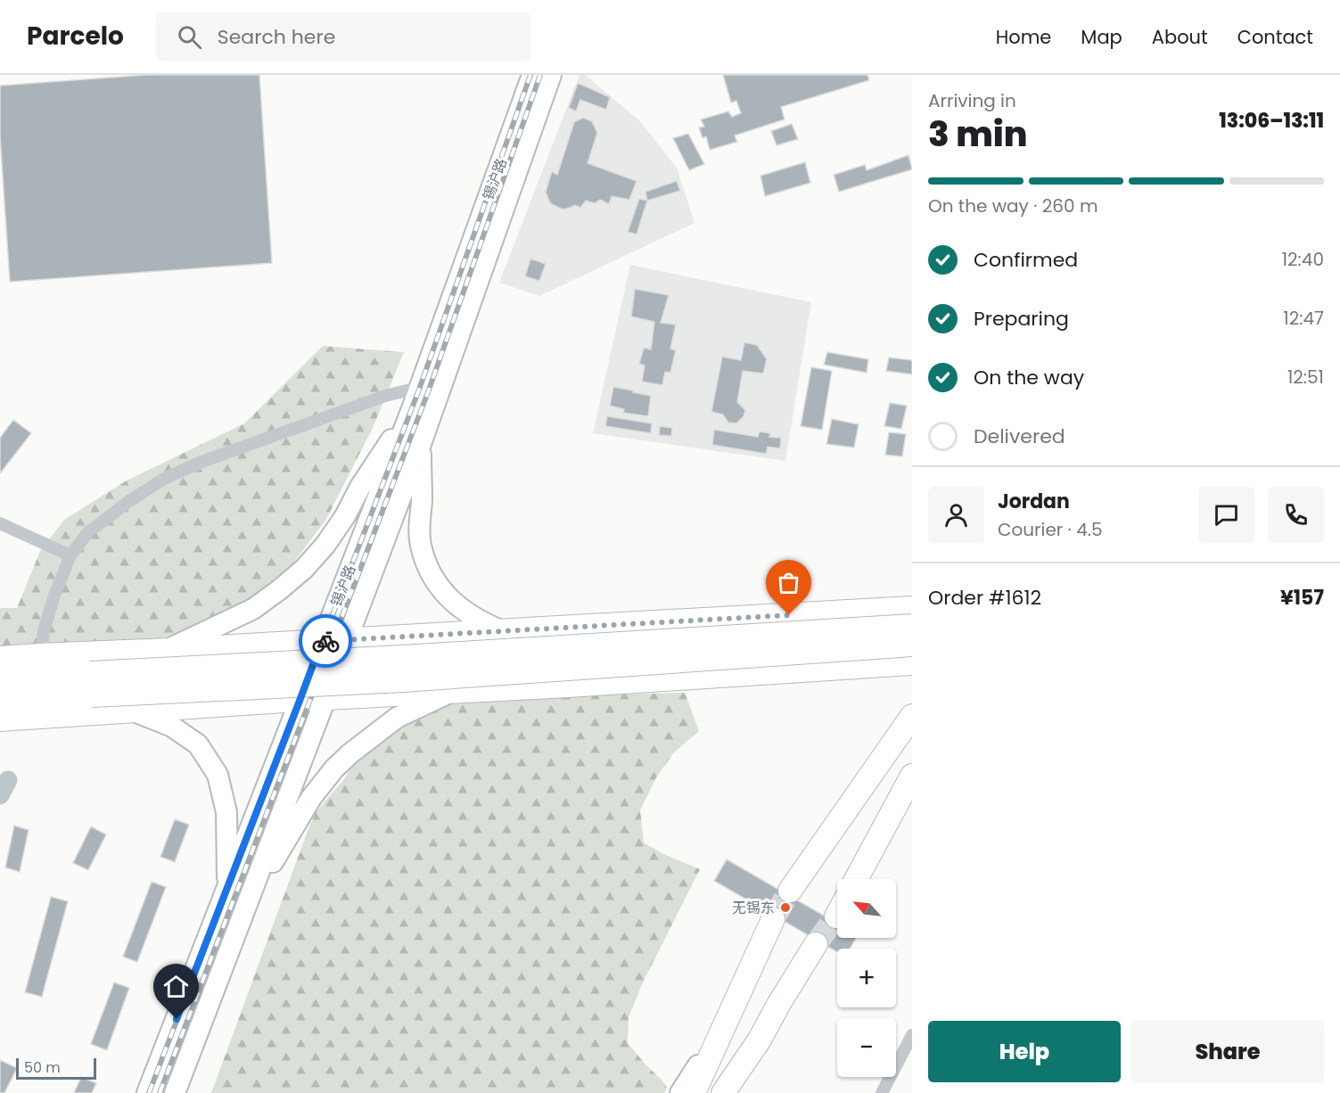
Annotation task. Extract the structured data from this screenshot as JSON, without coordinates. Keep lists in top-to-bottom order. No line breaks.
{"streets":{"main road":["锡沪路"]},"places":["无锡东"],"scale_bar":"50 m","north":"top left","page":{"header":"Parcelo","search":"Search here","nav":["Home","Map","About","Contact"],"heading":["3 min","Arriving in","13:06–13:11"],"panel":["Jordan","Courier · 4.5","Order #1612","¥157"],"bar":"On the way · 260 m","list":[["Confirmed","12:40"],["Preparing","12:47"],["On the way","12:51"],"Delivered"],"map_buttons":["+","−"],"buttons":["Help","Share"],"scale":"50 m"}}
